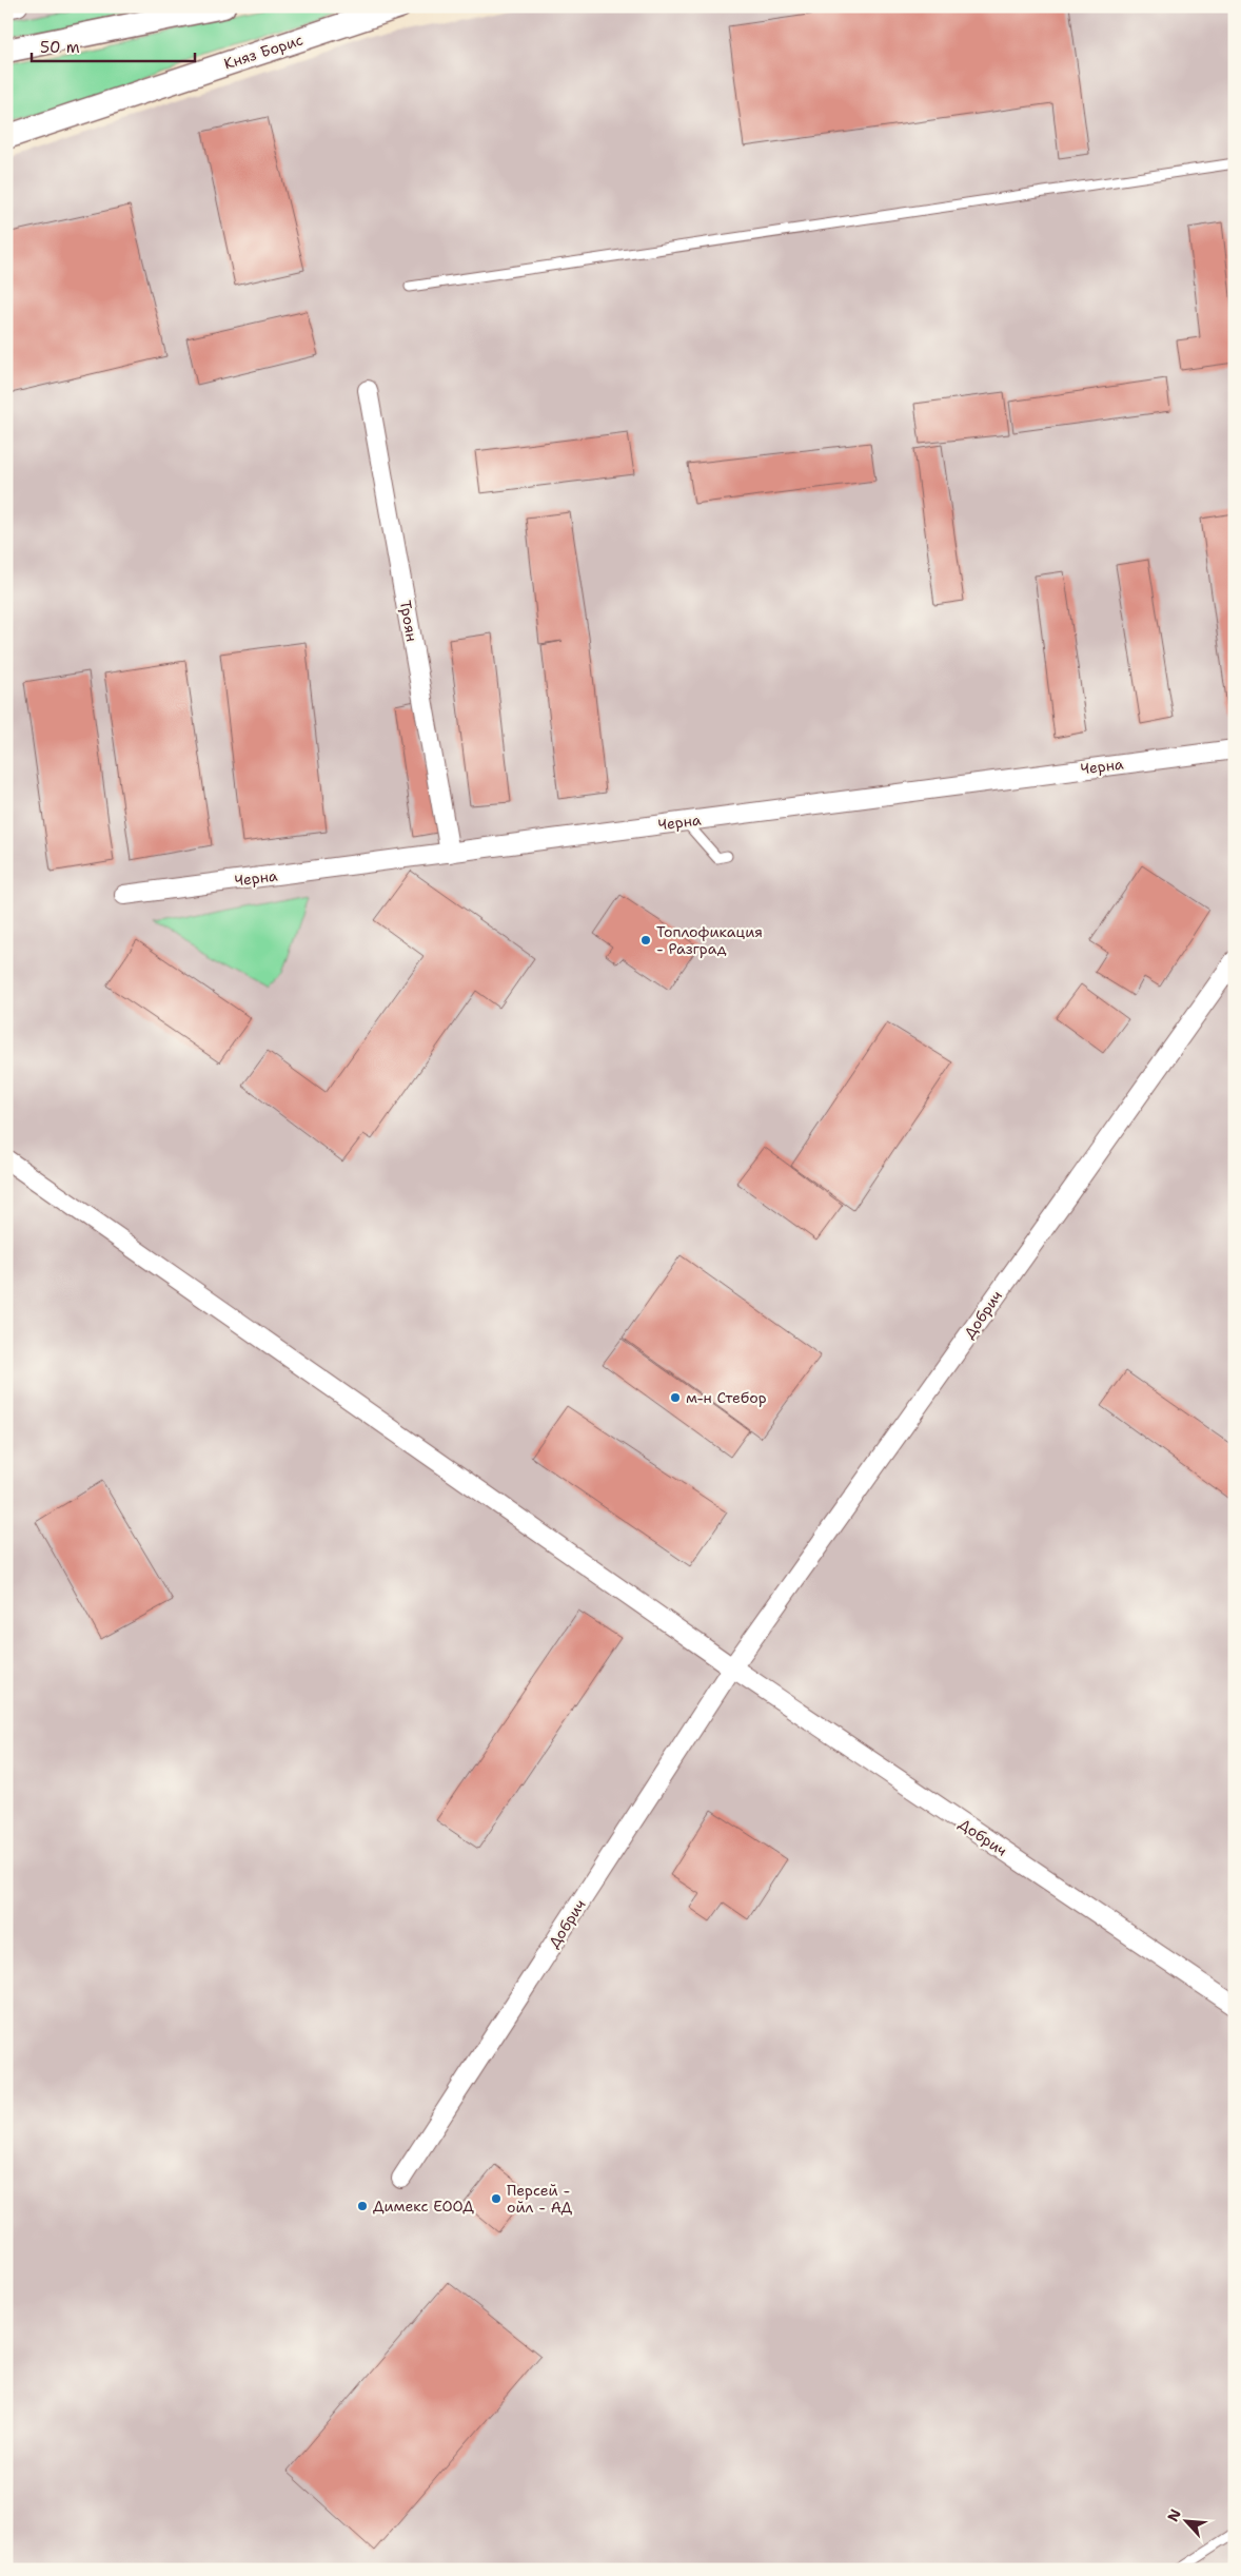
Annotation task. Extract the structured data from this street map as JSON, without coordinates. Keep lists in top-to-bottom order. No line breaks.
{"streets":{"street":["Княз Борис","Троян","Черна","Добрич"]},"crossings":[["Троян","Черна"]],"places":["Топлофикация - Разград","м-н Стебор","Персей - ойл - АД","Димекс ЕООД"],"scale_bar":"50 m","north":"top left"}
